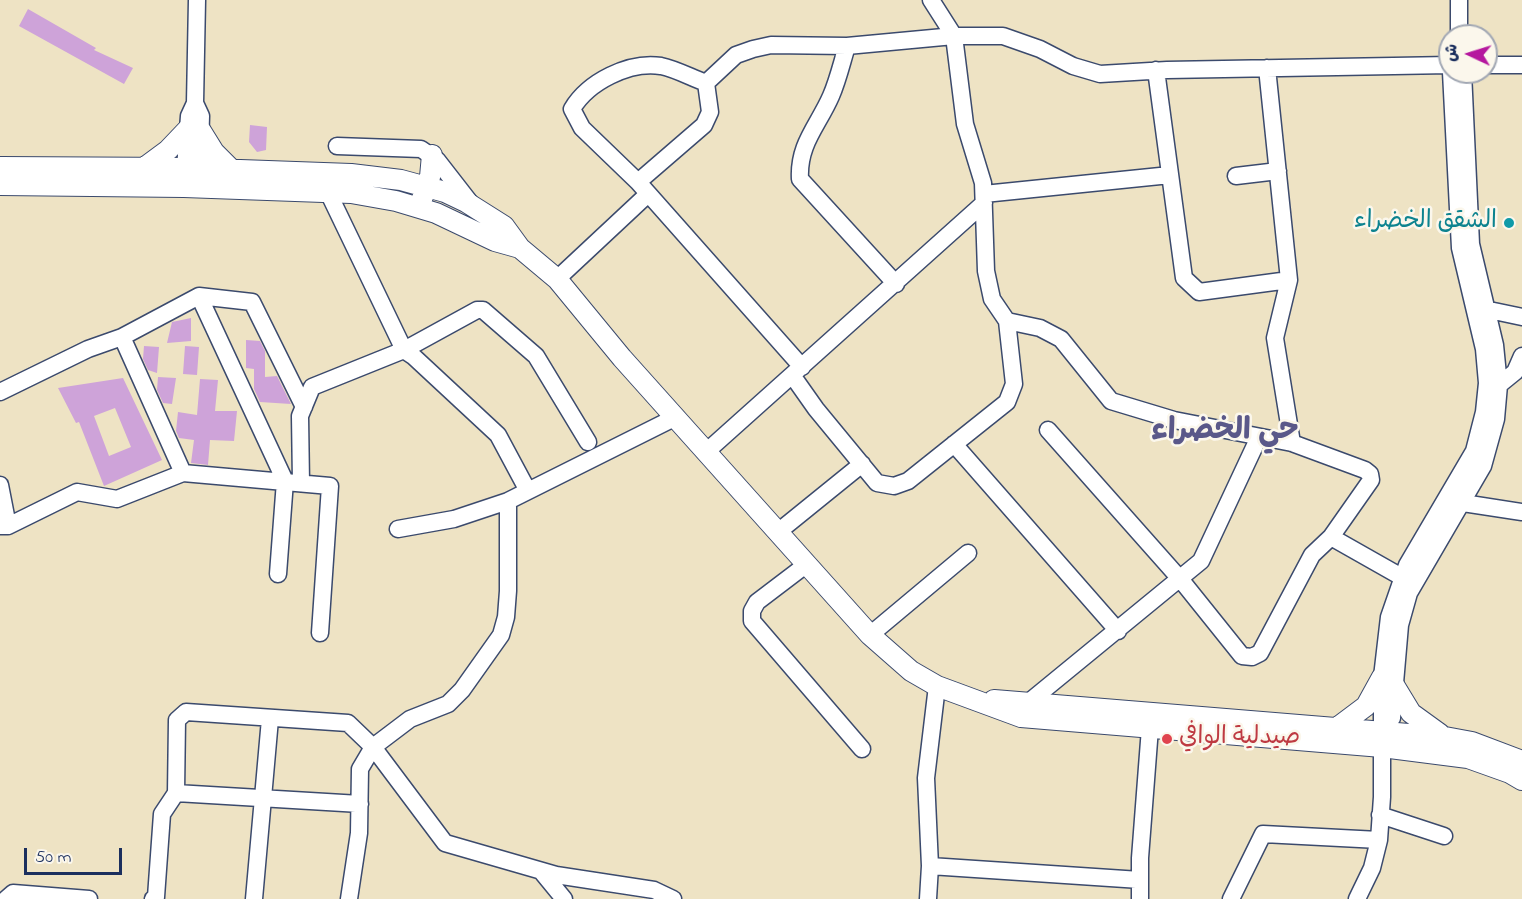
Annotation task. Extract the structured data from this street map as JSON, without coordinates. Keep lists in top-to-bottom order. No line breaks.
{"districts":["حي الخضراء"],"places":["الشقق الخضراء","صيدلية الوافي"],"scale_bar":"50 m","north":"left"}
